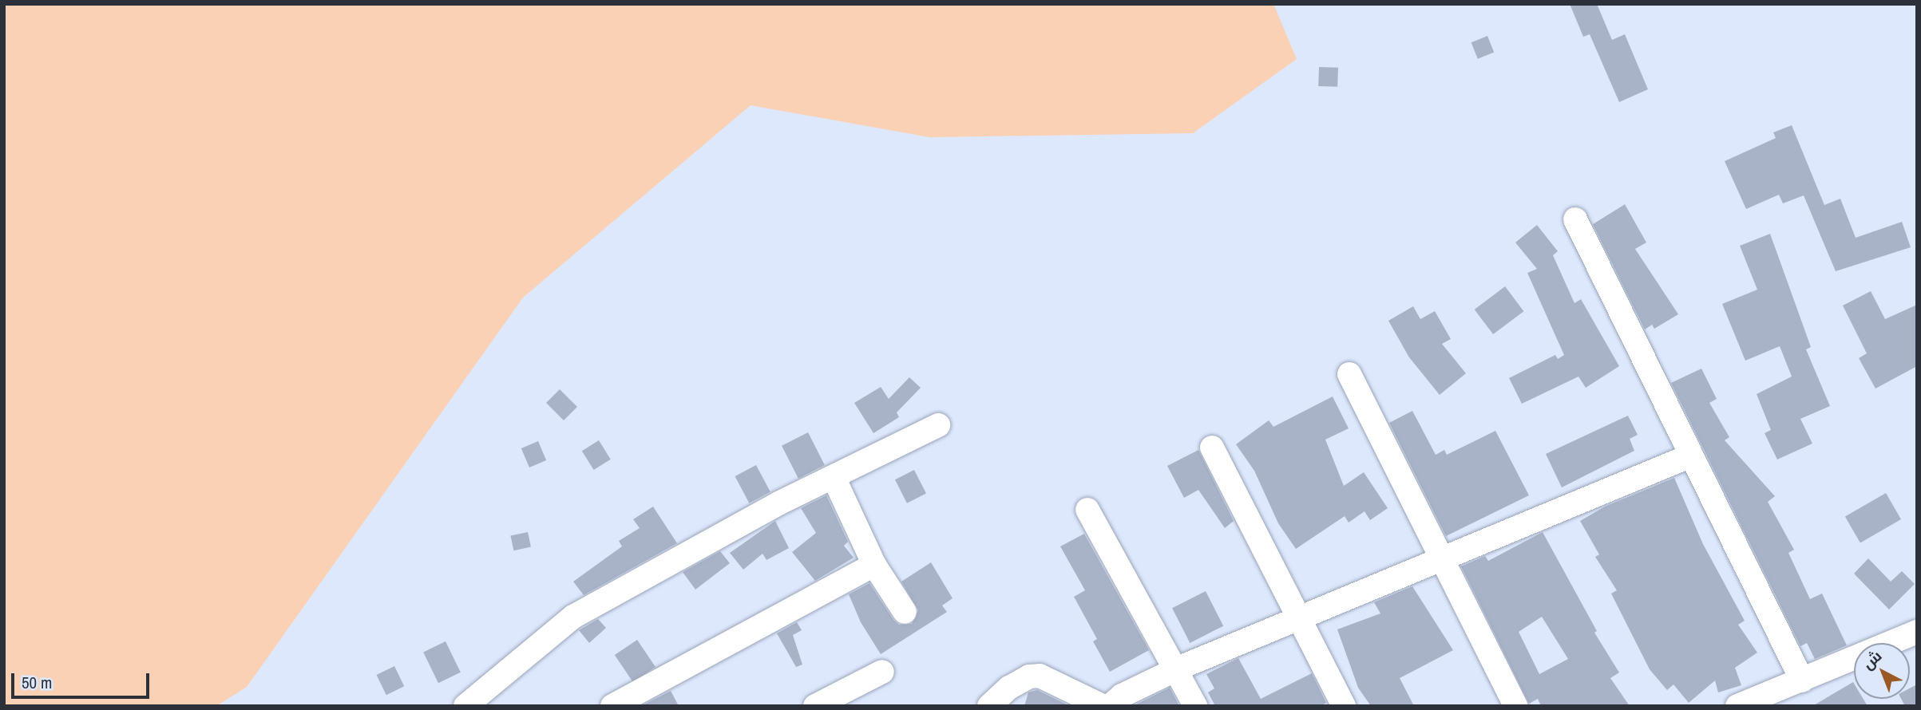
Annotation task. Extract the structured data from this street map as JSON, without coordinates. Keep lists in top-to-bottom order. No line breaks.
{"scale_bar":"50 m","north":"top left"}
